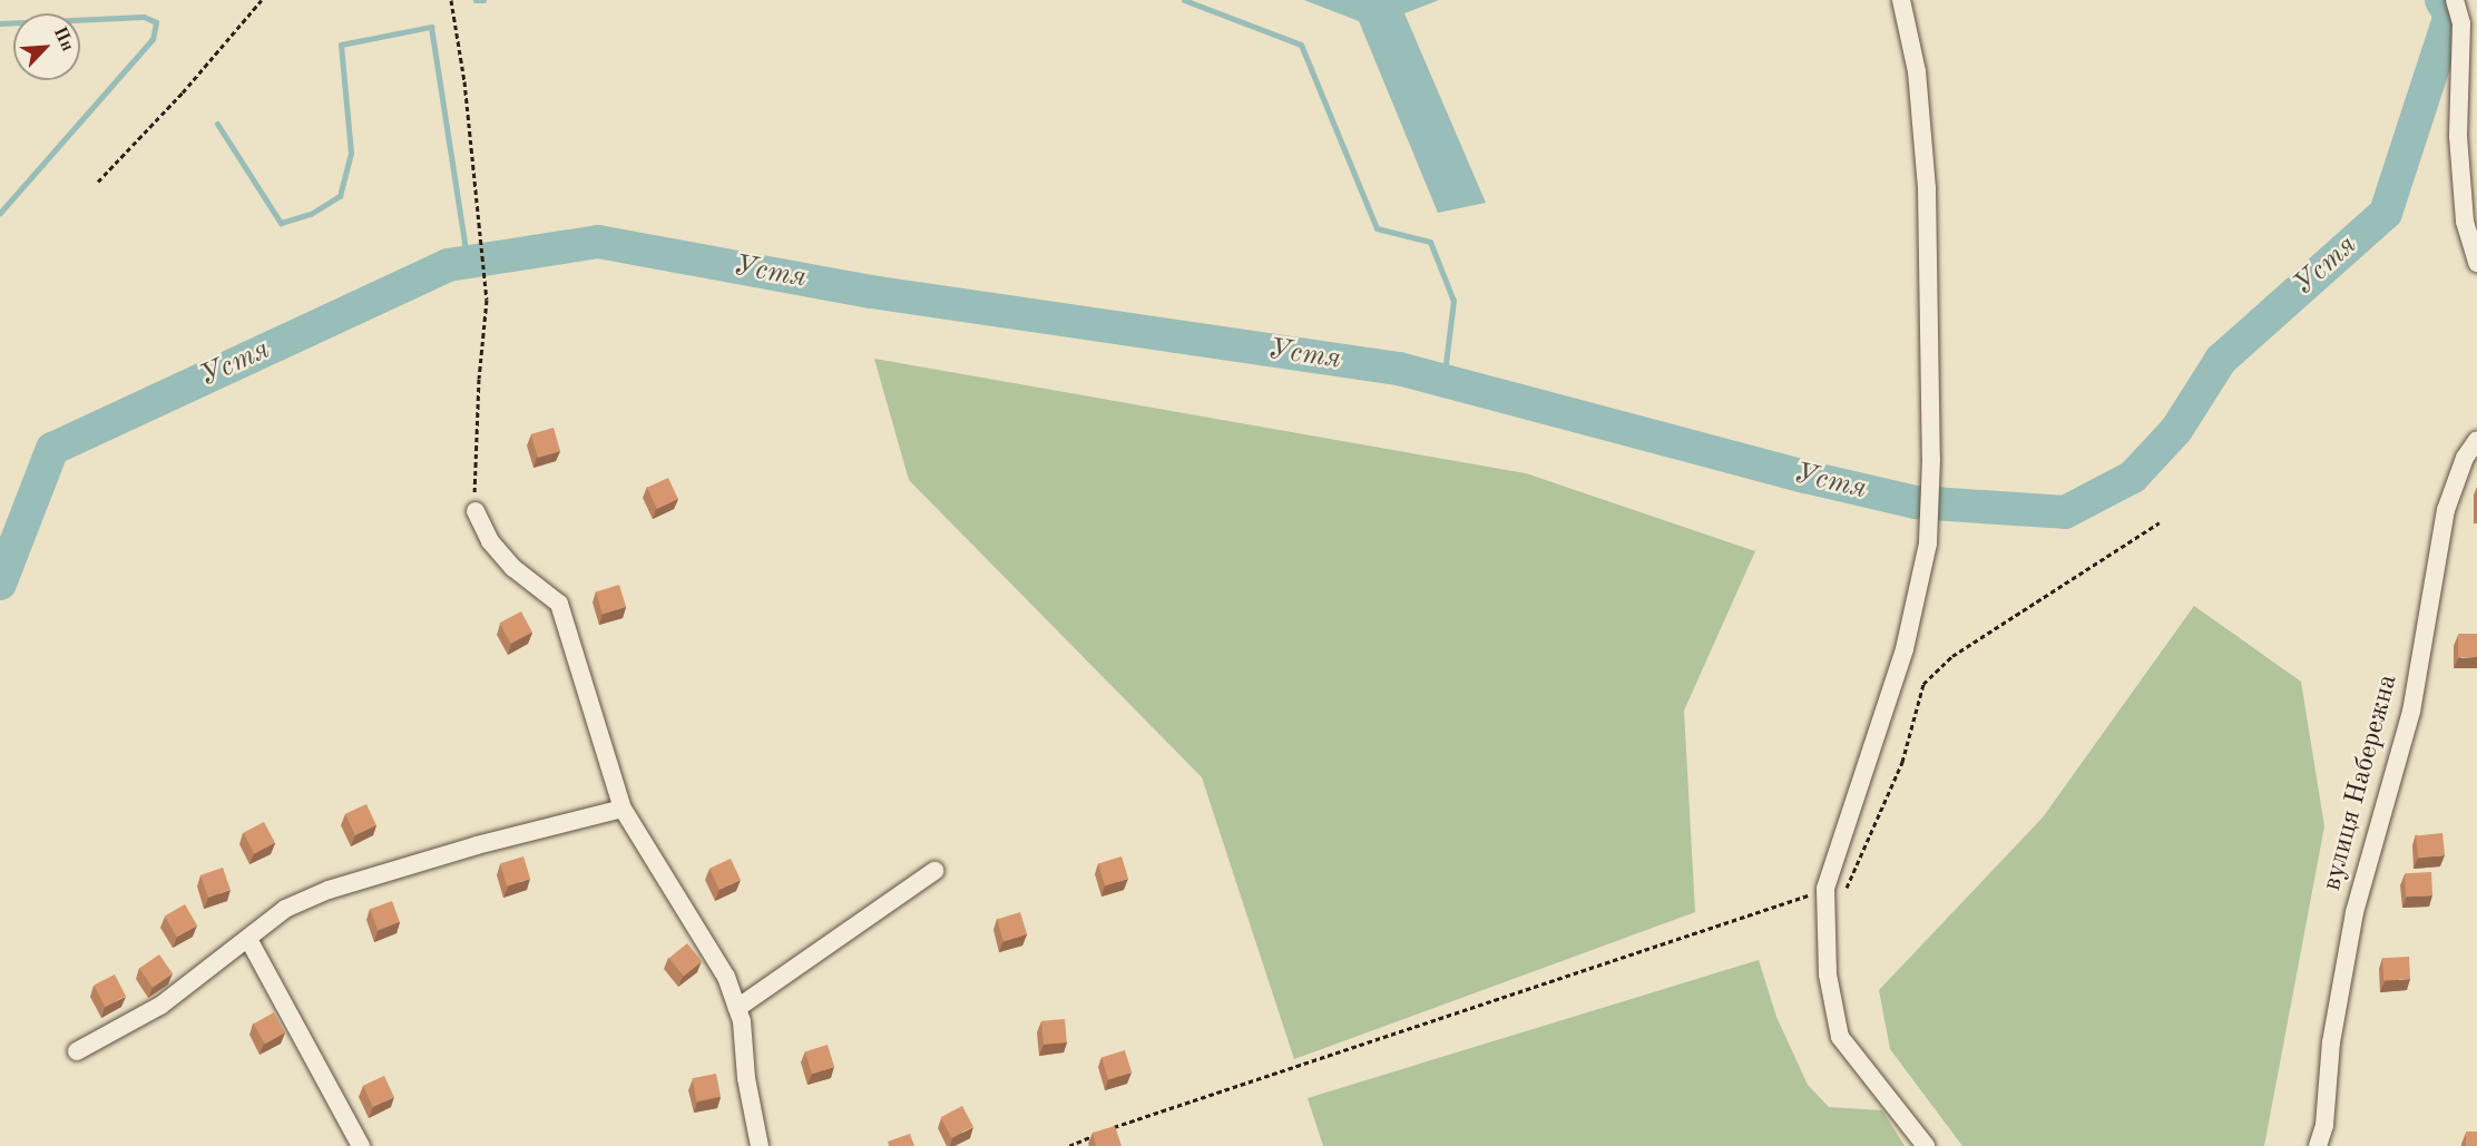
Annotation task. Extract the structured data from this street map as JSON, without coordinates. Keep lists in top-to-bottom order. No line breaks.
{"streets":{"street":["вулиця Набережна"]},"water":["Устя"],"north":"top right"}
